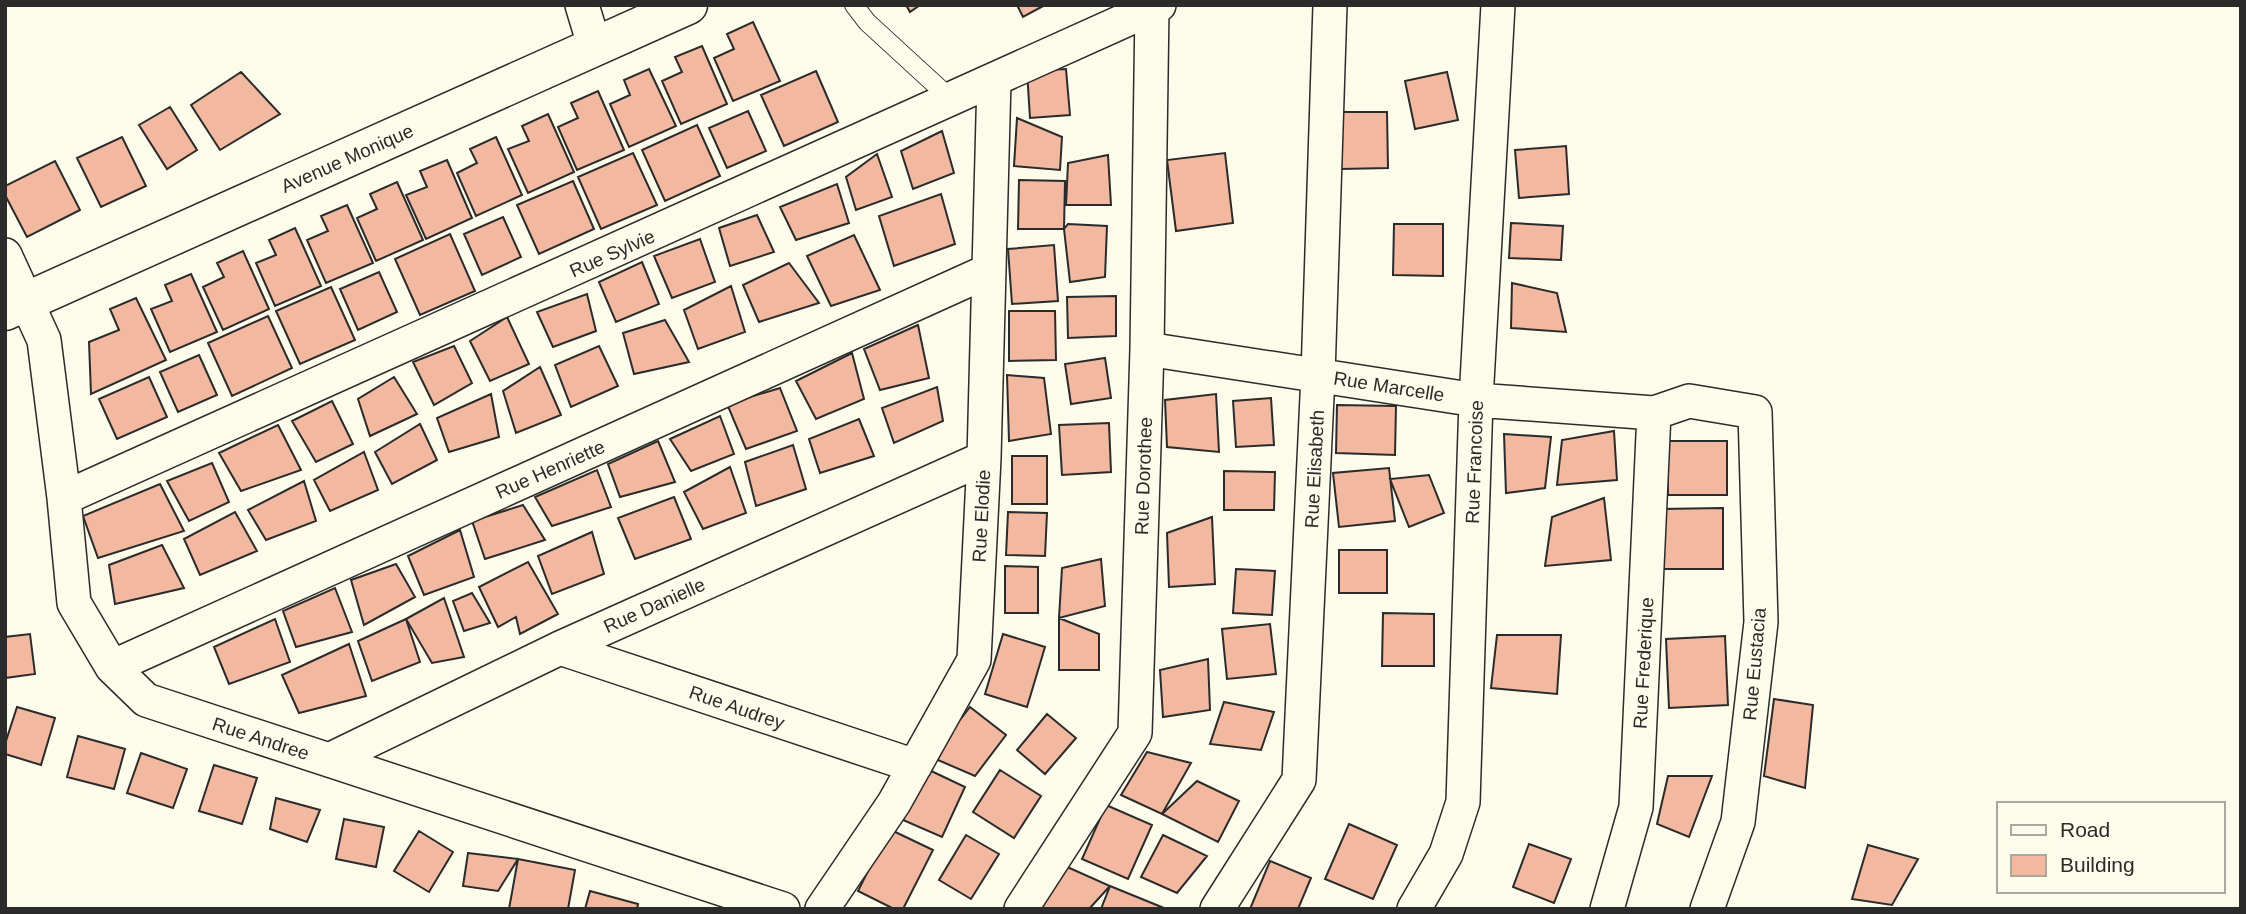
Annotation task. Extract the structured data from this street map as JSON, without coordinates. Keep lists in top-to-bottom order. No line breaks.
{"streets":{"street":["Avenue Monique","Rue Sylvie","Rue Marcelle","Rue Francoise","Rue Henriette","Rue Elisabeth","Rue Dorothee","Rue Elodie","Rue Danielle","Rue Frederique","Rue Eustacia","Rue Audrey","Rue Andree"]},"crossings":[["Avenue Monique","Rue Andree"],["Rue Sylvie","Rue Dorothee"],["Rue Sylvie","Rue Elodie"],["Rue Sylvie","Rue Andree"],["Rue Marcelle","Rue Francoise"],["Rue Marcelle","Rue Elisabeth"],["Rue Marcelle","Rue Dorothee"],["Rue Marcelle","Rue Frederique"],["Rue Marcelle","Rue Eustacia"],["Rue Henriette","Rue Elodie"],["Rue Henriette","Rue Andree"],["Rue Elodie","Rue Danielle"],["Rue Elodie","Rue Audrey"],["Rue Danielle","Rue Audrey"],["Rue Danielle","Rue Andree"]],"legend":["Road","Building"]}
